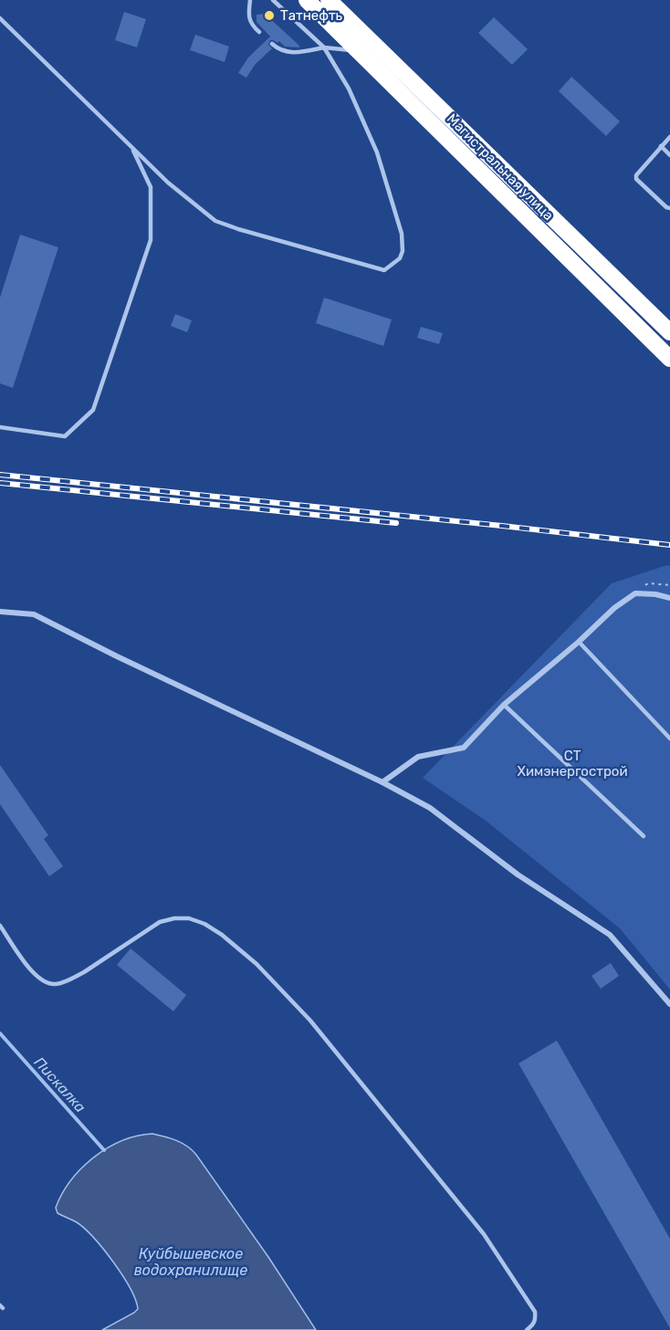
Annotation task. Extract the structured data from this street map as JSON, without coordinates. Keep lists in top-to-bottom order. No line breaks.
{"streets":{"highway":["Магистральная улица"]},"water":["Пискалка","Куйбышевское водохранилище"],"parks":["СТ Химэнергострой"],"places":["Татнефть"]}
